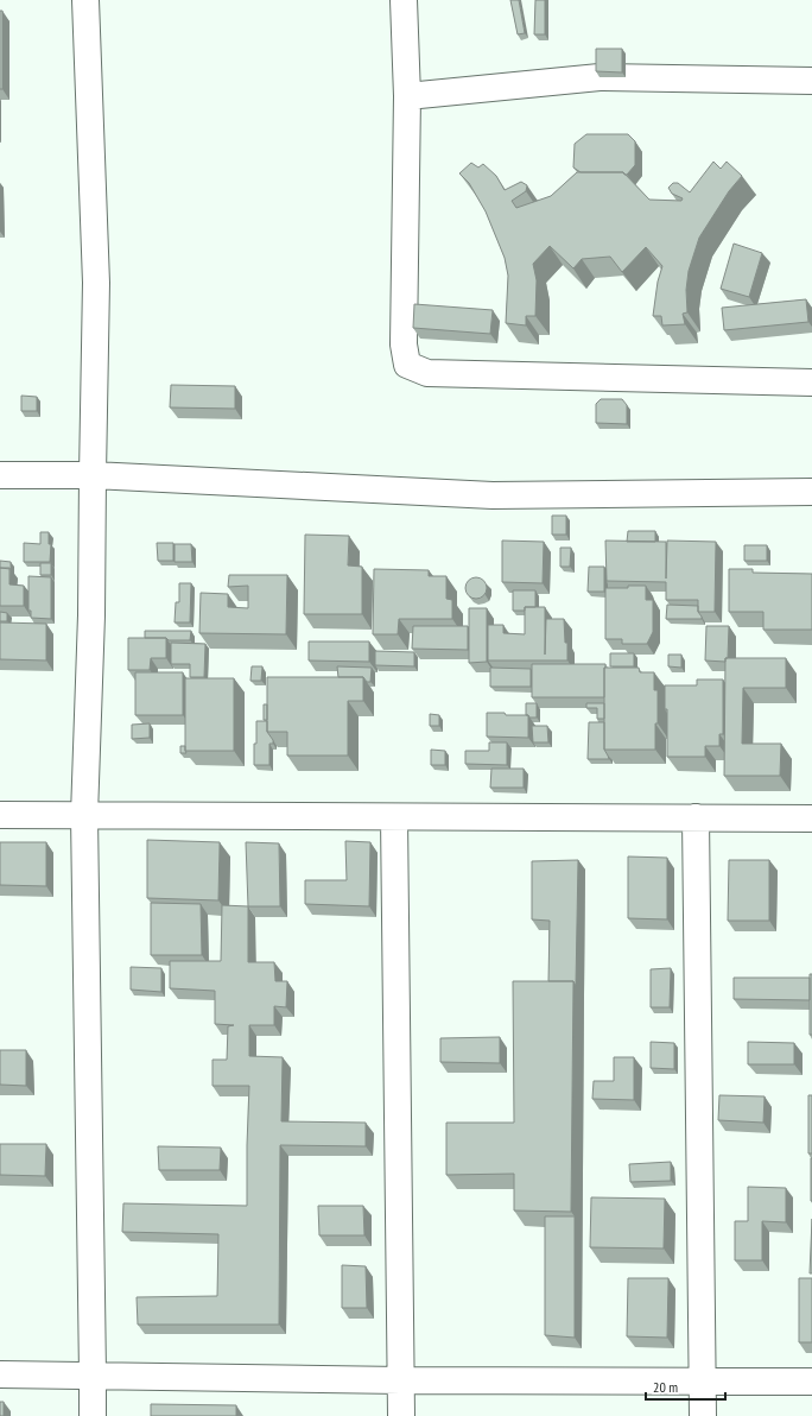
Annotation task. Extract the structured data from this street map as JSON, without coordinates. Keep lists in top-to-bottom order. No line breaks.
{"scale_bar":"20 m"}
